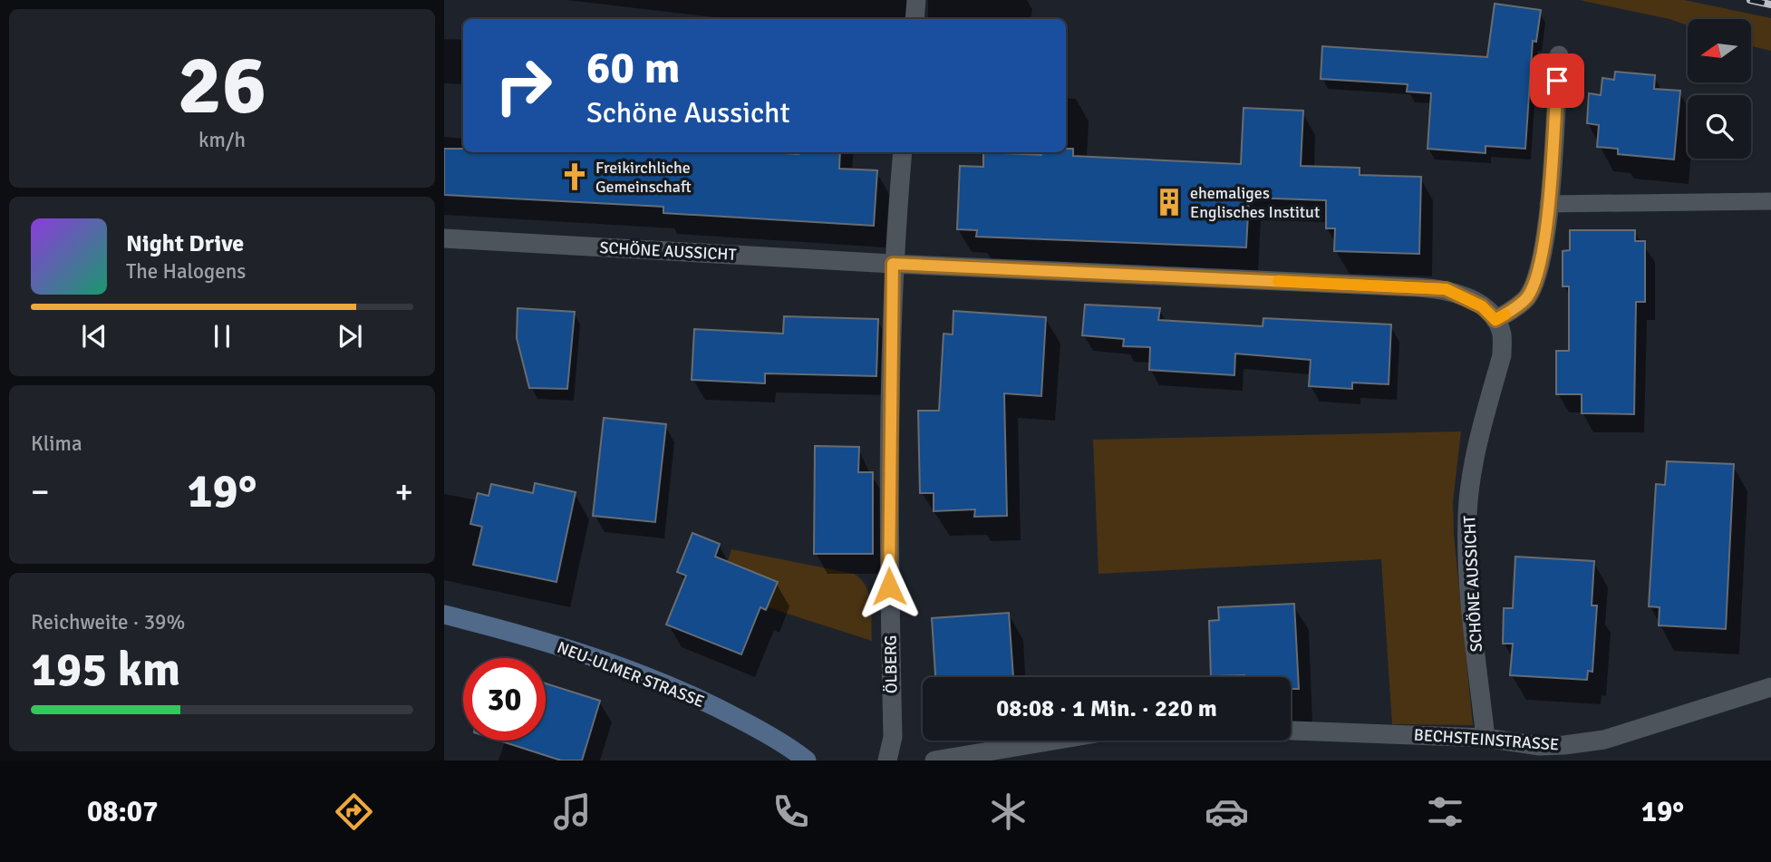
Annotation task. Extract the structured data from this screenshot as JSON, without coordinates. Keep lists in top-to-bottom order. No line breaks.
{"streets":{"main road":["NEU-ULMER STRASSE"],"street":["SCHÖNE AUSSICHT","ÖLBERG","BECHSTEINSTRASSE"]},"crossings":[["SCHÖNE AUSSICHT","ÖLBERG"],["SCHÖNE AUSSICHT","BECHSTEINSTRASSE"]],"places":{"church":["Freikirchliche Gemeinschaft"],"building":["ehemaliges Englisches Institut"]},"north":"left","page":{"tile":[["26","km/h"],"Klima",["Reichweite · 39%","195 km"]],"turn":["60 m","Schöne Aussicht"],"song":["Night Drive","The Halogens"],"heat":["−","19°","+"],"limit":"30","trip":"08:08 · 1 Min. · 220 m","tabs":["08:07","19°"]}}
